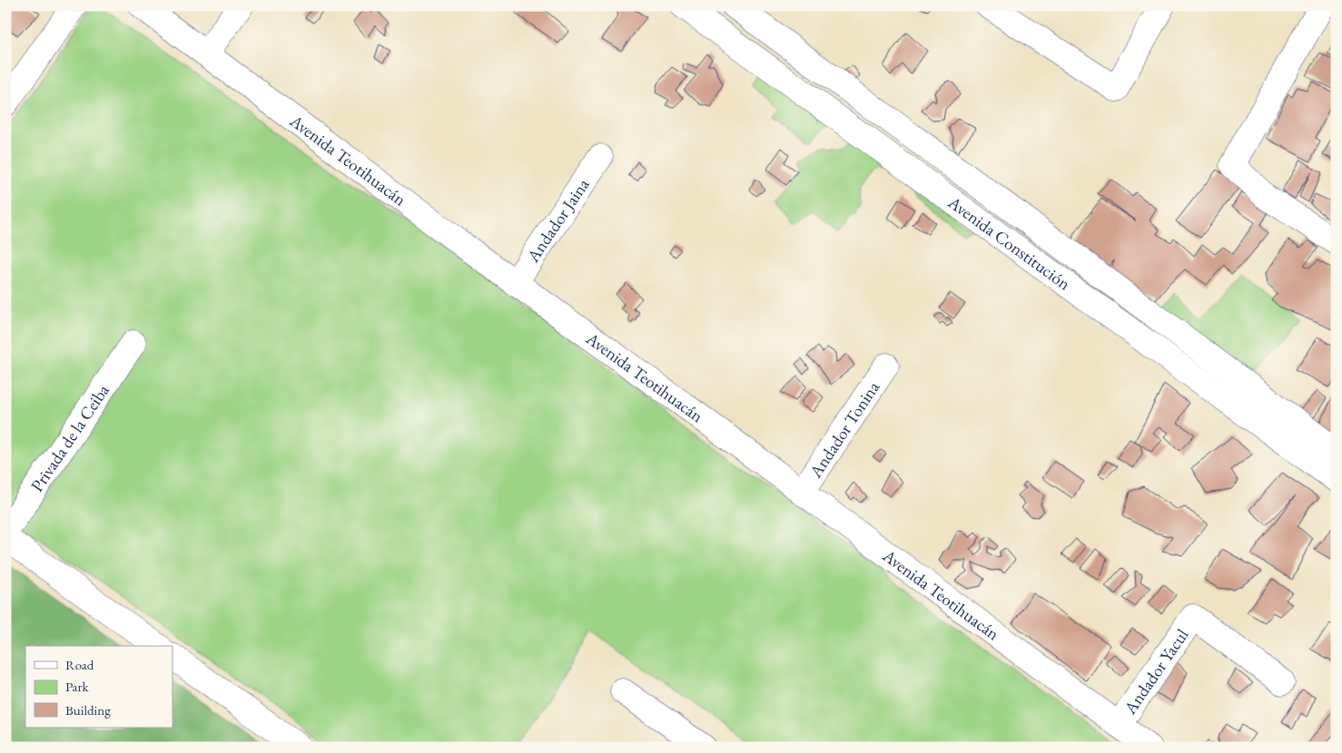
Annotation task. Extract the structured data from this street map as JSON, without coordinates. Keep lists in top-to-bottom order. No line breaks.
{"streets":{"street":["Avenida Teotihuacán","Andador Jaina","Avenida Constitución","Andador Tonina","Privada de la Ceiba","Andador Yacul"]},"crossings":[["Avenida Teotihuacán","Andador Jaina"],["Avenida Teotihuacán","Andador Tonina"],["Avenida Teotihuacán","Andador Yacul"]],"legend":["Road","Park","Building"]}
